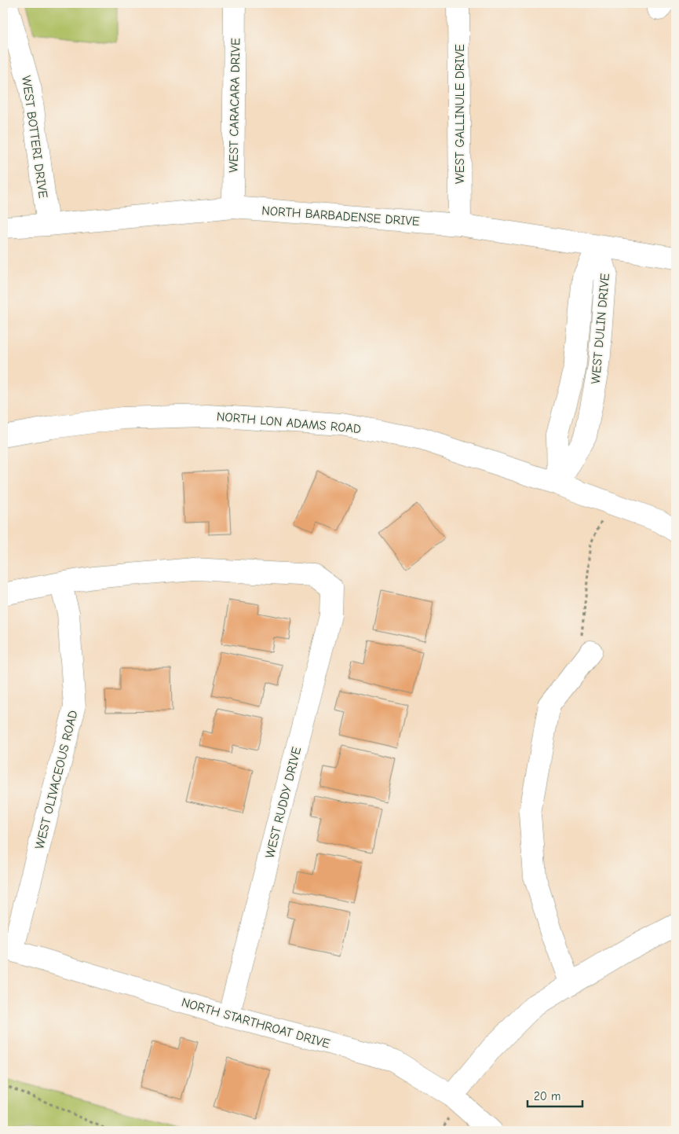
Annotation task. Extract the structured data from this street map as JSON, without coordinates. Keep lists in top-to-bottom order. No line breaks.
{"streets":{"street":["WEST CARACARA DRIVE","WEST GALLINULE DRIVE","WEST BOTTERI DRIVE","NORTH BARBADENSE DRIVE","WEST DULIN DRIVE","NORTH LON ADAMS ROAD","WEST OLIVACEOUS ROAD","WEST RUDDY DRIVE","NORTH STARTHROAT DRIVE"]},"crossings":[["WEST CARACARA DRIVE","NORTH BARBADENSE DRIVE"],["WEST GALLINULE DRIVE","NORTH BARBADENSE DRIVE"],["WEST BOTTERI DRIVE","NORTH BARBADENSE DRIVE"],["NORTH BARBADENSE DRIVE","WEST DULIN DRIVE"],["WEST DULIN DRIVE","NORTH LON ADAMS ROAD"],["WEST OLIVACEOUS ROAD","WEST RUDDY DRIVE"],["WEST OLIVACEOUS ROAD","NORTH STARTHROAT DRIVE"],["WEST RUDDY DRIVE","NORTH STARTHROAT DRIVE"]],"scale_bar":"20 m"}
